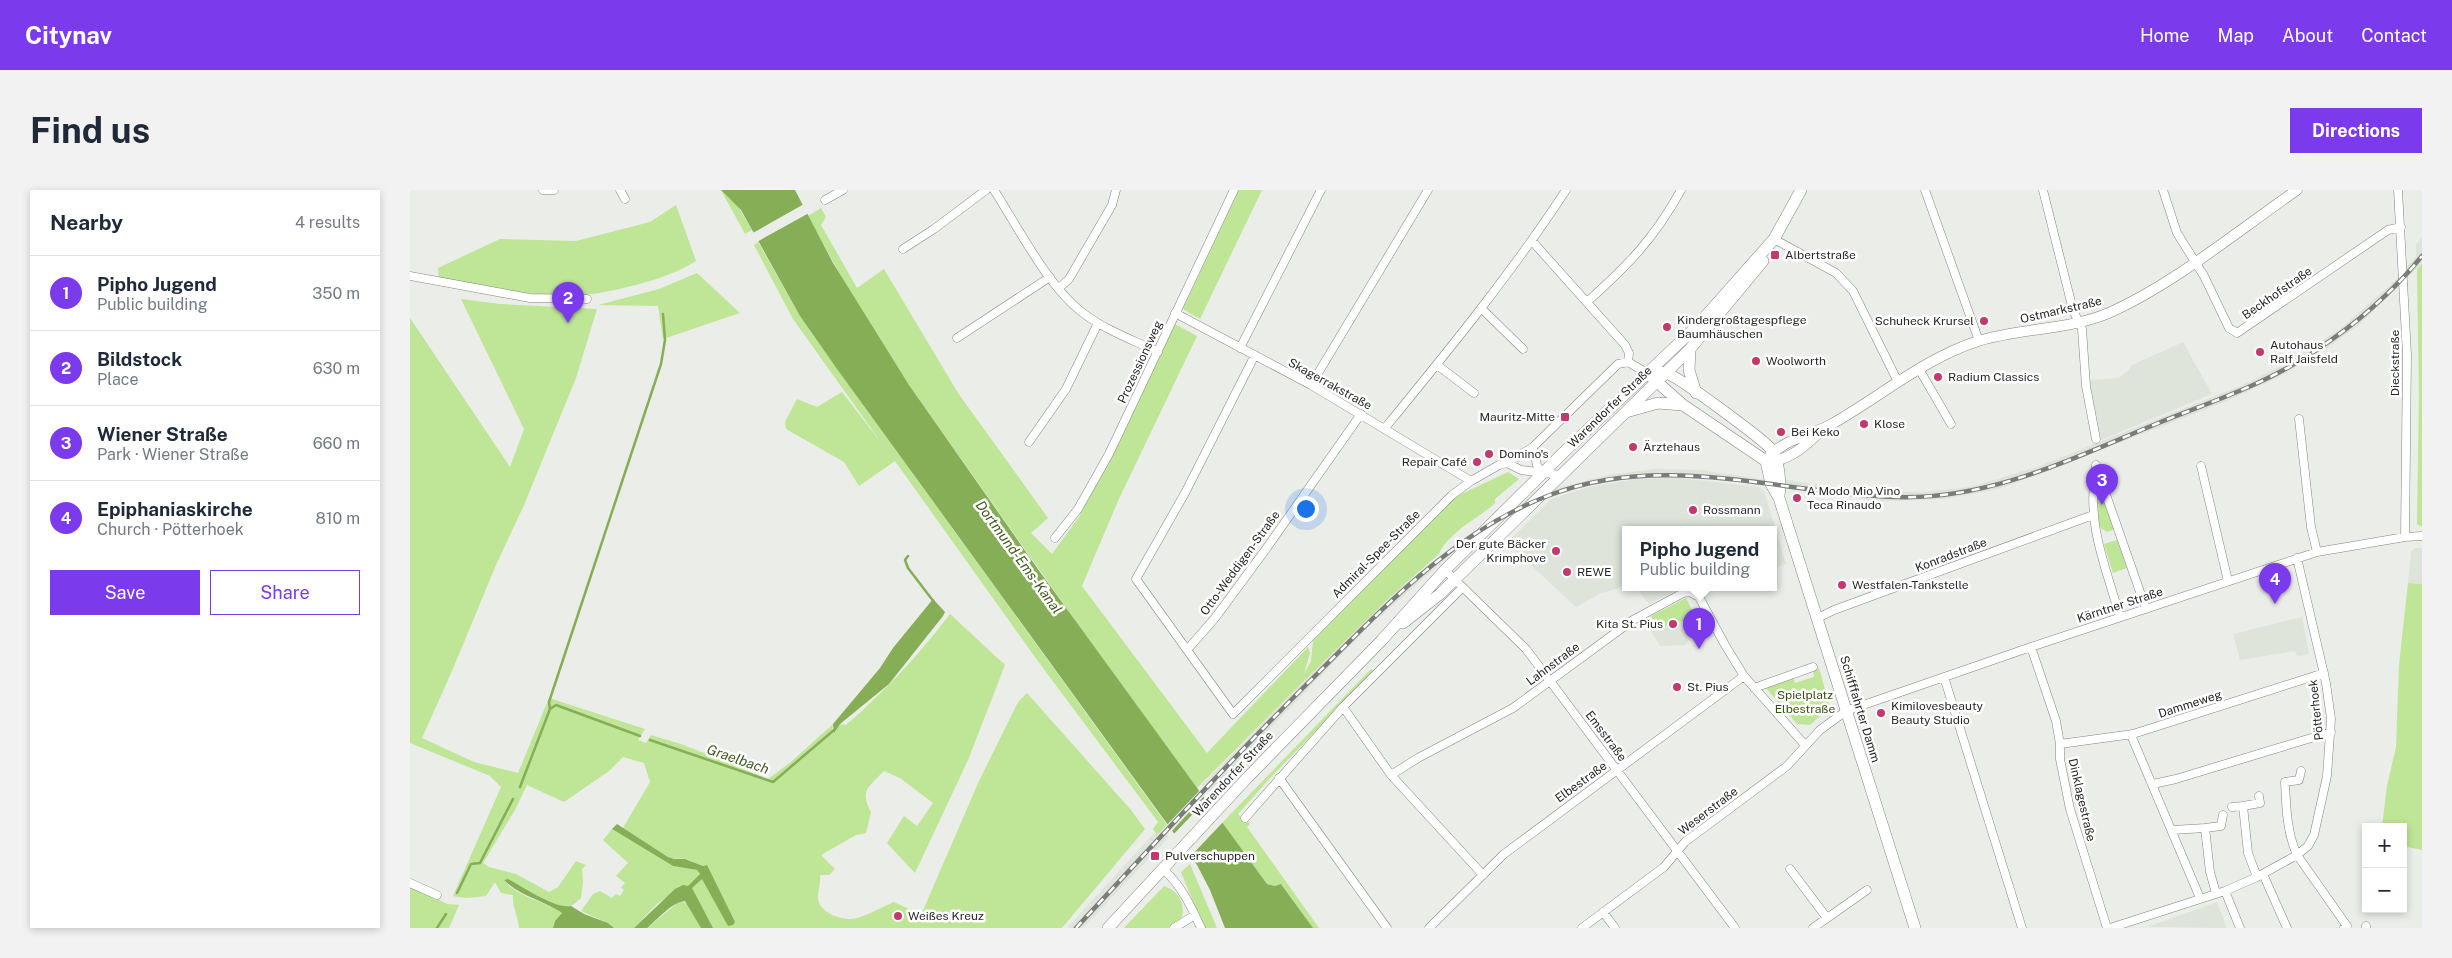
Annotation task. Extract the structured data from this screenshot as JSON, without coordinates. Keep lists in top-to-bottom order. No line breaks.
{"streets":{"main road":["Warendorfer Straße","Schifffahrter Damm"],"street":["Beckhofstraße","Ostmarkstraße","Prozessionsweg","Dieckstraße","Skagerrakstraße","Admiral-Spee-Straße","Konradstraße","Otto-Weddigen-Straße","Kärntner Straße","Lahnstraße","Dammeweg","Pötterhoek","Emsstraße","Elbestraße","Dinklagestraße","Weserstraße"]},"crossings":[["Beckhofstraße","Ostmarkstraße"],["Beckhofstraße","Dieckstraße"],["Ostmarkstraße","Schifffahrter Damm"],["Prozessionsweg","Skagerrakstraße"],["Dieckstraße","Kärntner Straße"],["Skagerrakstraße","Admiral-Spee-Straße"],["Skagerrakstraße","Otto-Weddigen-Straße"],["Warendorfer Straße","Admiral-Spee-Straße"],["Warendorfer Straße","Emsstraße"],["Admiral-Spee-Straße","Otto-Weddigen-Straße"],["Konradstraße","Schifffahrter Damm"],["Kärntner Straße","Schifffahrter Damm"],["Kärntner Straße","Pötterhoek"],["Kärntner Straße","Dinklagestraße"],["Kärntner Straße","Weserstraße"],["Lahnstraße","Emsstraße"],["Lahnstraße","Elbestraße"],["Dammeweg","Pötterhoek"],["Dammeweg","Dinklagestraße"],["Schifffahrter Damm","Weserstraße"],["Pötterhoek","Dinklagestraße"],["Emsstraße","Elbestraße"],["Emsstraße","Weserstraße"]],"water":["Dortmund-Ems-Kanal","Graelbach"],"parks":["Spielplatz Elbestraße"],"places":{"transit":["Albertstraße","Mauritz-Mitte","Pulverschuppen"],"other":["Schuheck Krursel","Kindergroßtagespflege Baumhäuschen","Autohaus Ralf Jaisfeld","Woolworth","Radium Classics","Klose","Bei Keko","Ärztehaus","Domino's","Repair Café","A Modo Mio Vino Teca Rinaudo","Rossmann","Der gute Bäcker Krimphove","REWE","Westfalen-Tankstelle","Kita St. Pius","St. Pius","Kimilovesbeauty Beauty Studio","Weißes Kreuz"]},"page":{"header":"Citynav","nav":["Home","Map","About","Contact"],"buttons":["Directions",["Save","Share"]],"title":"Find us","heading":["Nearby","4 results"],"list":[{"mark":"1","name":"Pipho Jugend","note":"Public building","value":"350 m"},{"mark":"2","name":"Bildstock","note":"Place","value":"630 m"},{"mark":"3","name":"Wiener Straße","note":"Park · Wiener Straße","value":"660 m"},{"mark":"4","name":"Epiphaniaskirche","note":"Church · Pötterhoek","value":"810 m"}],"pins":["2","3","4","1"],"popup":["Pipho Jugend","Public building"],"map_buttons":["+","−"]}}
